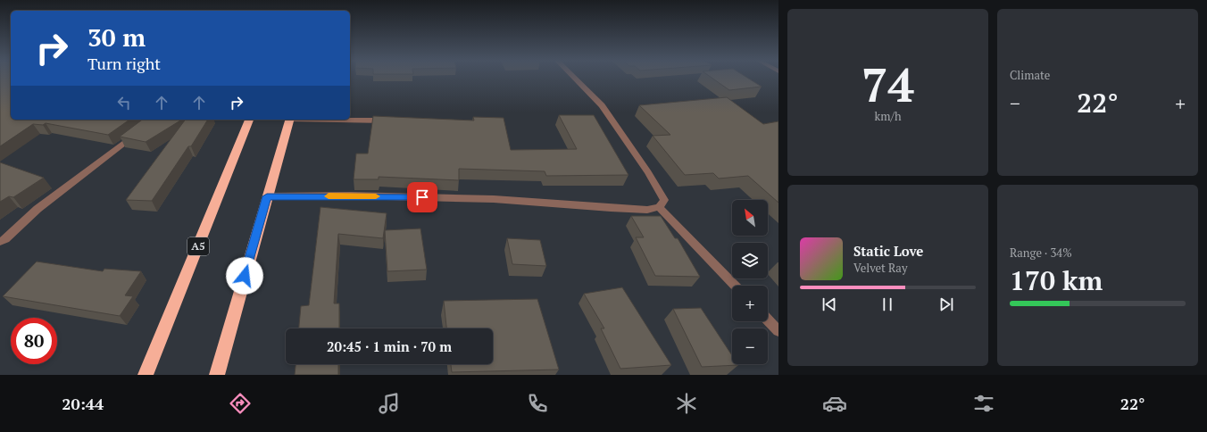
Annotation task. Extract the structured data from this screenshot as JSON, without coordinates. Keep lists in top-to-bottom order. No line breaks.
{"streets":{"highway":["A5"]},"north":"top left","page":{"tile":[["74","km/h"],"Climate",["Range · 34%","170 km"]],"turn":["30 m","Turn right"],"heat":["−","22°","+"],"map_buttons":["+","−"],"song":["Static Love","Velvet Ray"],"limit":"80","trip":"20:45 · 1 min · 70 m","tabs":["20:44","22°"]}}
